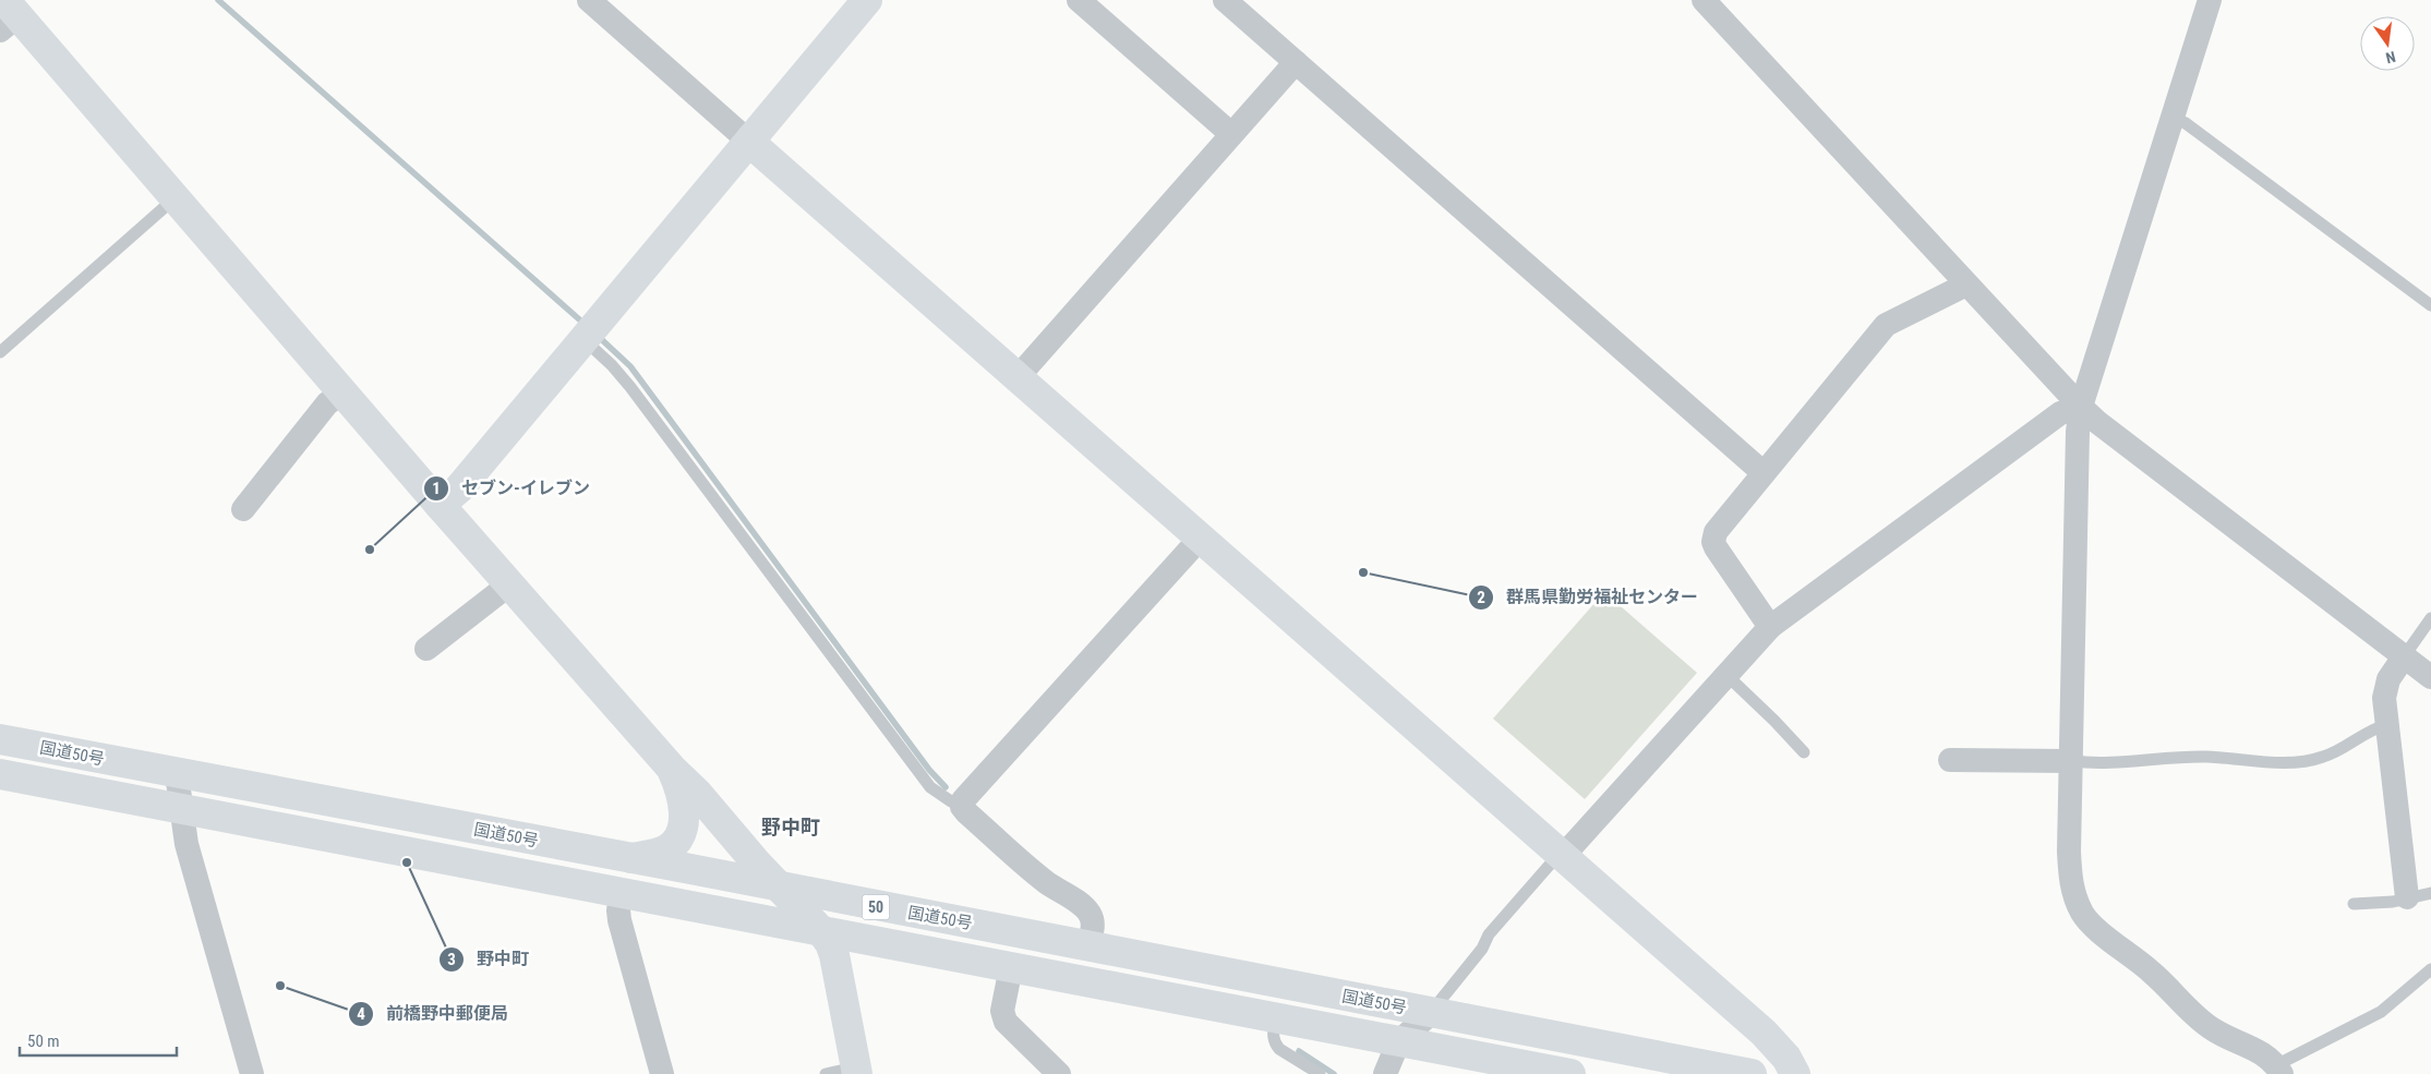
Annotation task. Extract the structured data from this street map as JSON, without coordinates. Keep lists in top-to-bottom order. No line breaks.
{"streets":{"main road":["国道50号","50"]},"districts":["野中町"],"places":["セブン-イレブン","群馬県勤労福祉センター","野中町","前橋野中郵便局"],"scale_bar":"50 m","north":"bottom"}
